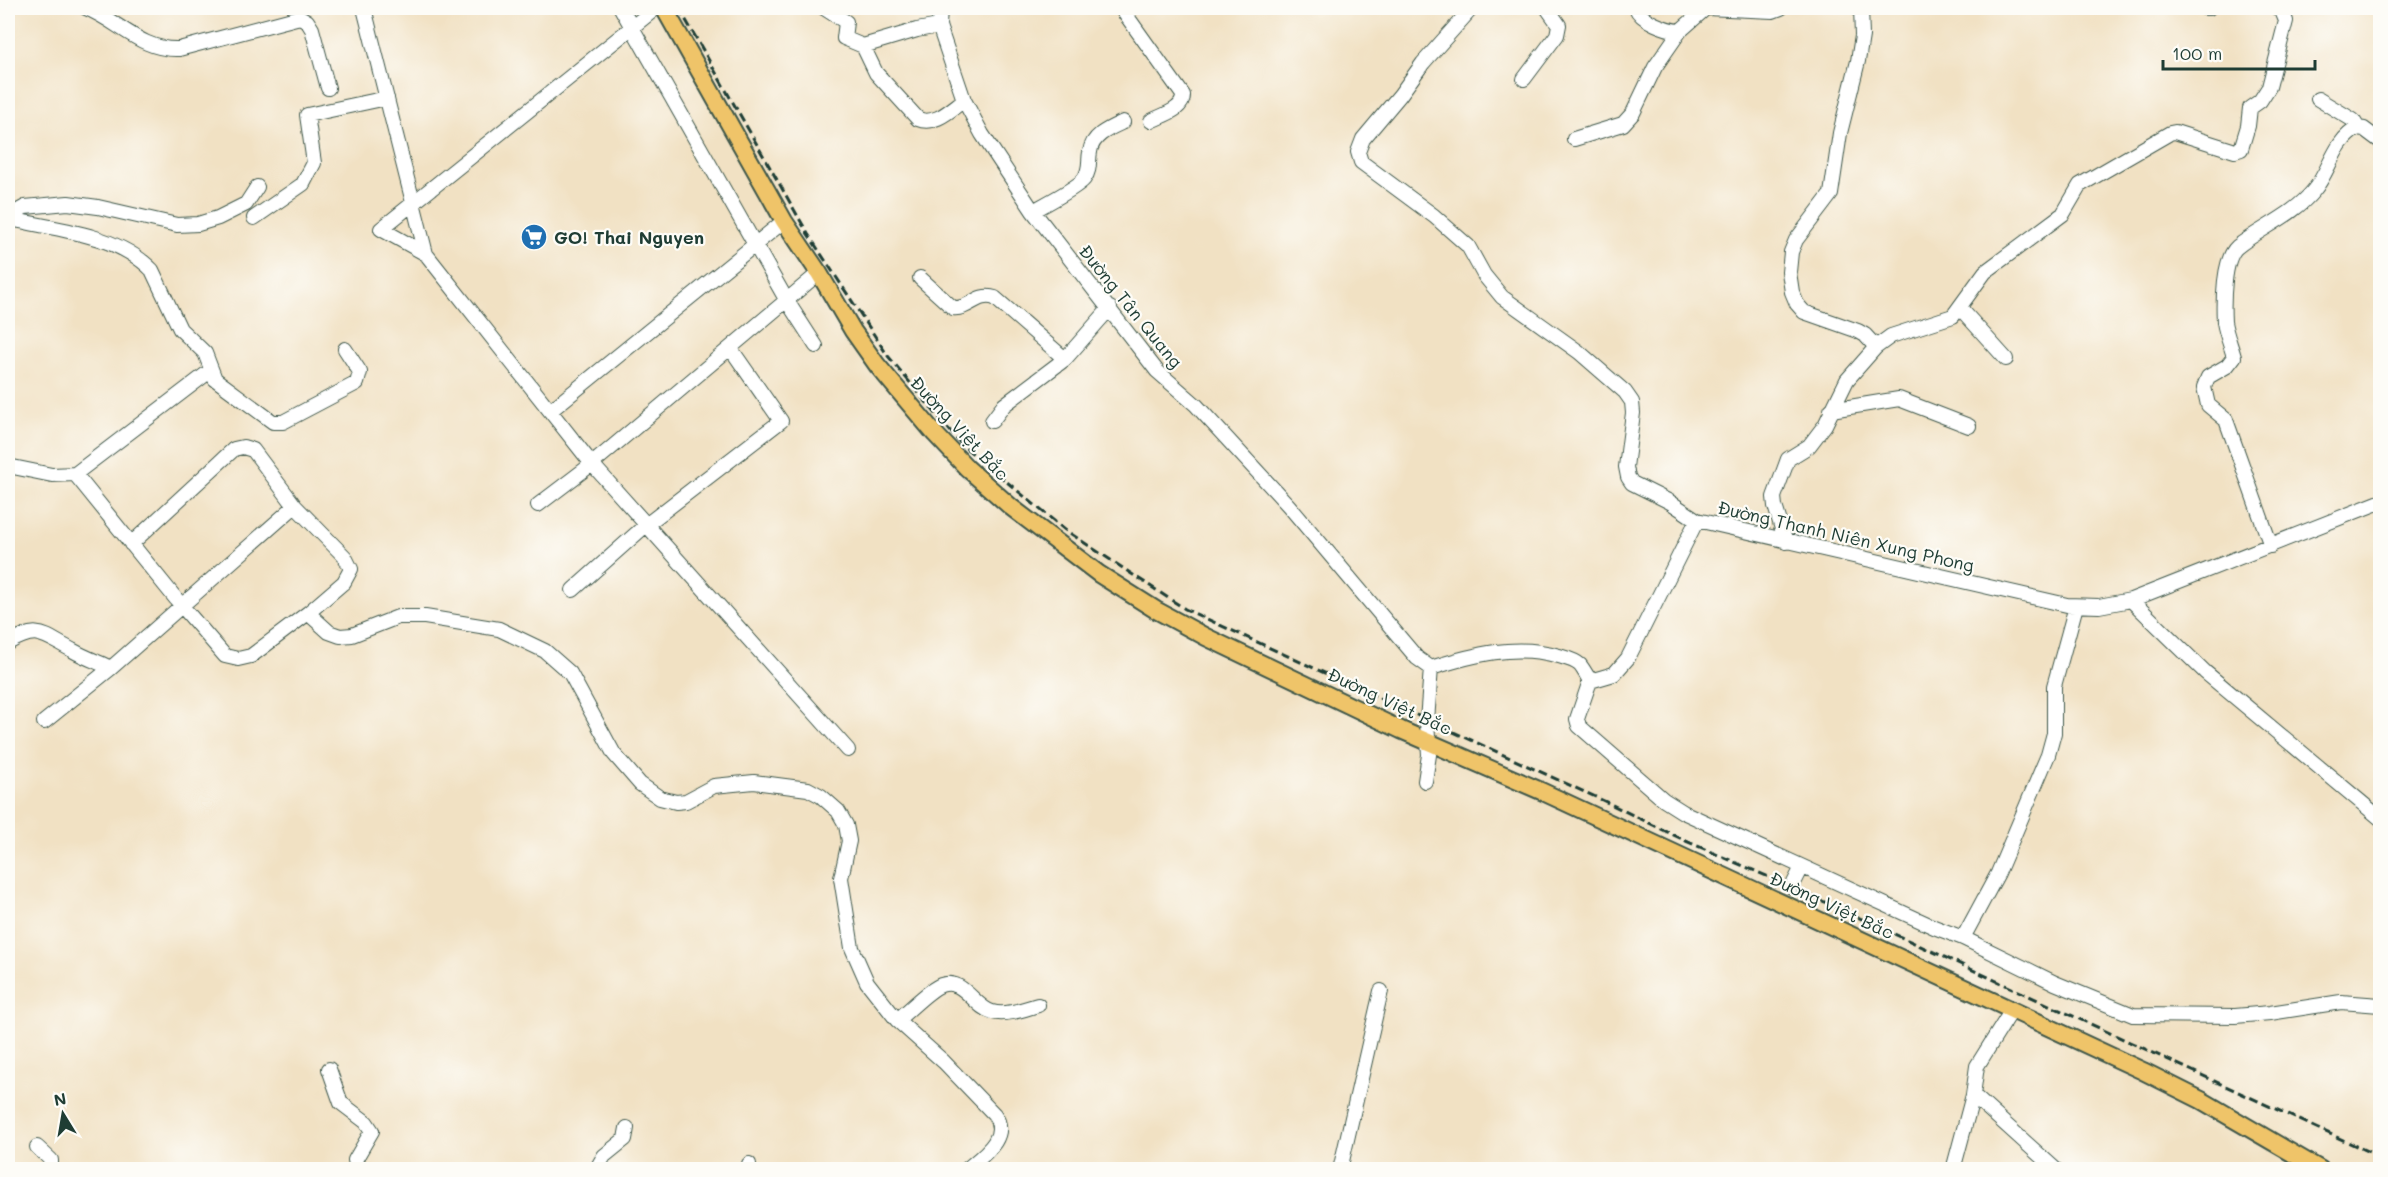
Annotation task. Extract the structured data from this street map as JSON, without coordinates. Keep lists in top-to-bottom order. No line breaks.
{"streets":{"main road":["Đường Việt Bắc"],"street":["Đường Tân Quang","Đường Thanh Niên Xung Phong"]},"places":{"supermarket":["GO! Thai Nguyen"]},"scale_bar":"100 m","north":"top"}
